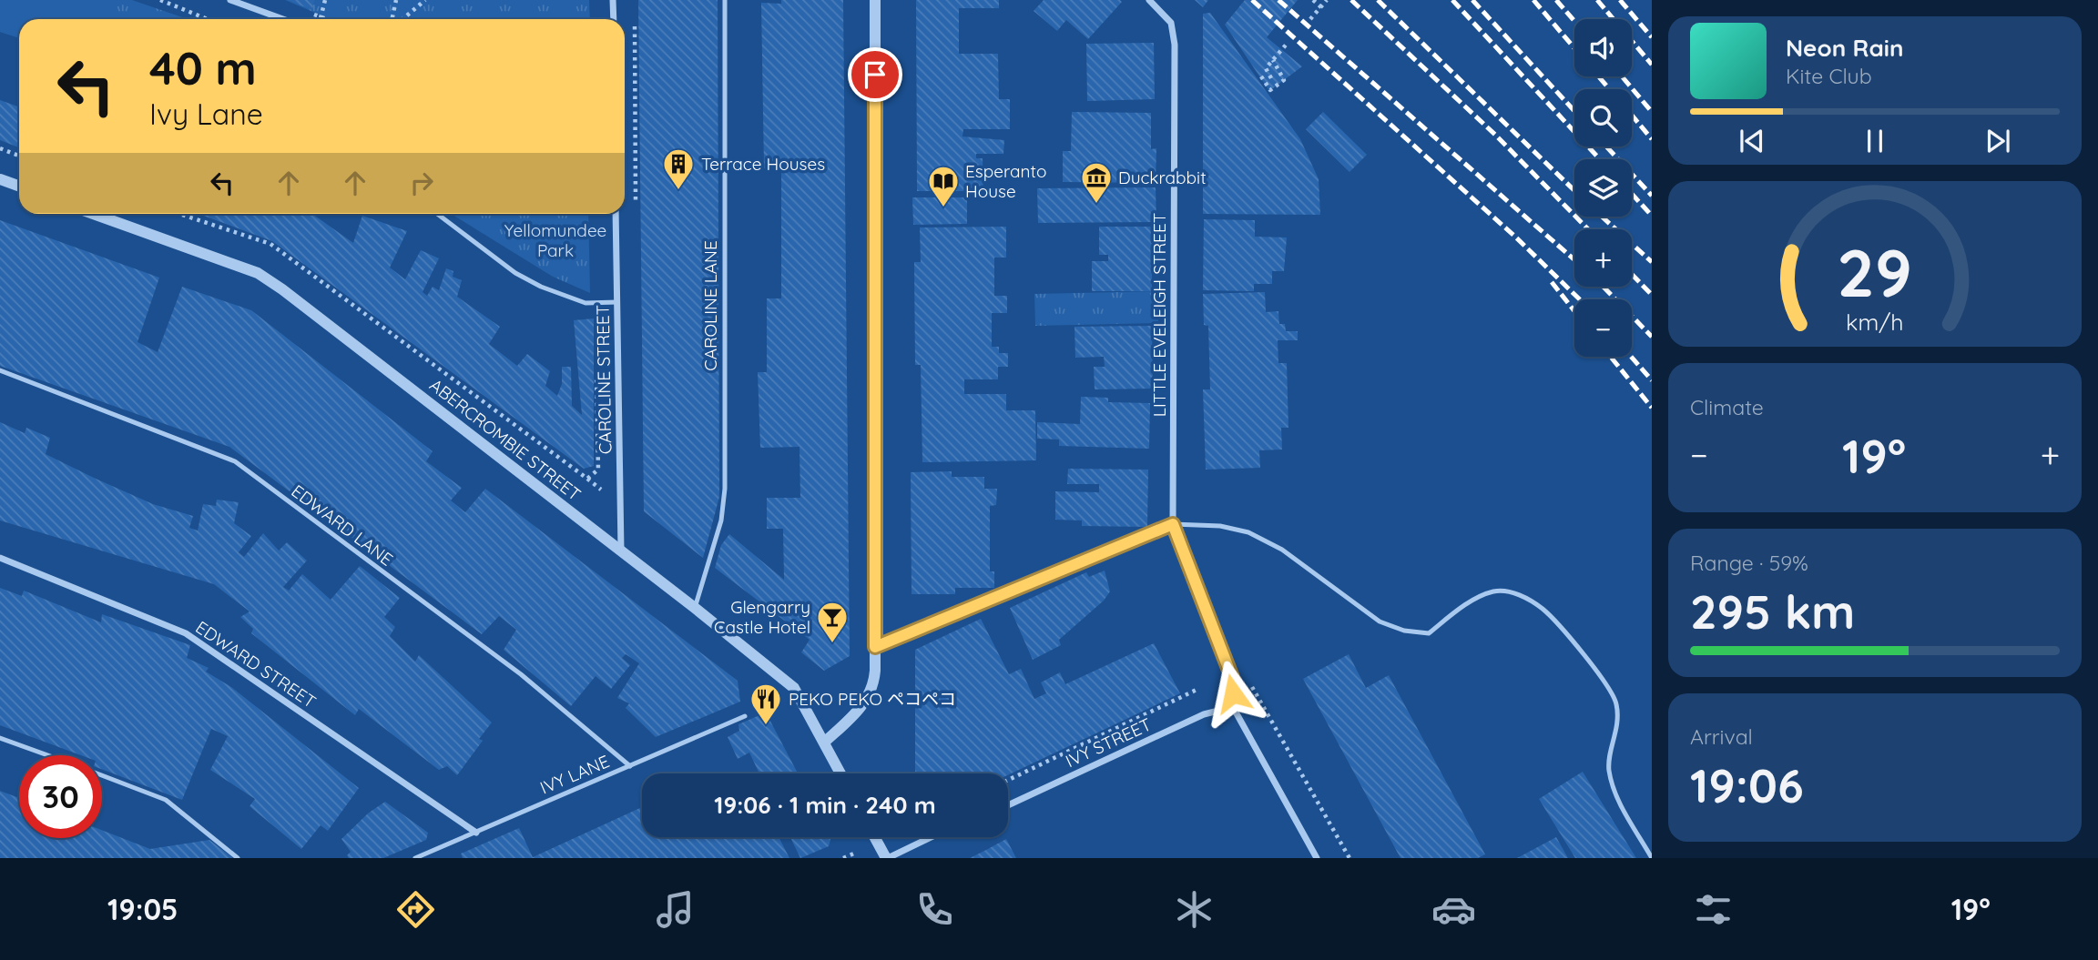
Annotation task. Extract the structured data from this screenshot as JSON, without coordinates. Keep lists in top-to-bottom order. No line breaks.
{"streets":{"street":["LITTLE EVELEIGH STREET","CAROLINE STREET","ABERCROMBIE STREET","EDWARD STREET","IVY STREET"],"lane":["CAROLINE LANE","EDWARD LANE","IVY LANE"]},"crossings":[["CAROLINE LANE","ABERCROMBIE STREET"],["CAROLINE STREET","ABERCROMBIE STREET"],["EDWARD LANE","IVY LANE"],["EDWARD STREET","IVY LANE"]],"parks":["Yellomundee Park"],"places":{"building":["Terrace Houses"],"museum":["Duckrabbit"],"library":["Esperanto House"],"bar":["Glengarry Castle Hotel"],"restaurant":["PEKO PEKO ペコペコ"]},"page":{"map_buttons":["+","−"],"turn":["40 m","Ivy Lane"],"song":["Neon Rain","Kite Club"],"tile":["Climate",["Range · 59%","295 km"],["Arrival","19:06"]],"heat":["−","19°","+"],"limit":"30","trip":"19:06 · 1 min · 240 m","tabs":["19:05","19°"],"gauge":["29","km/h"]}}
